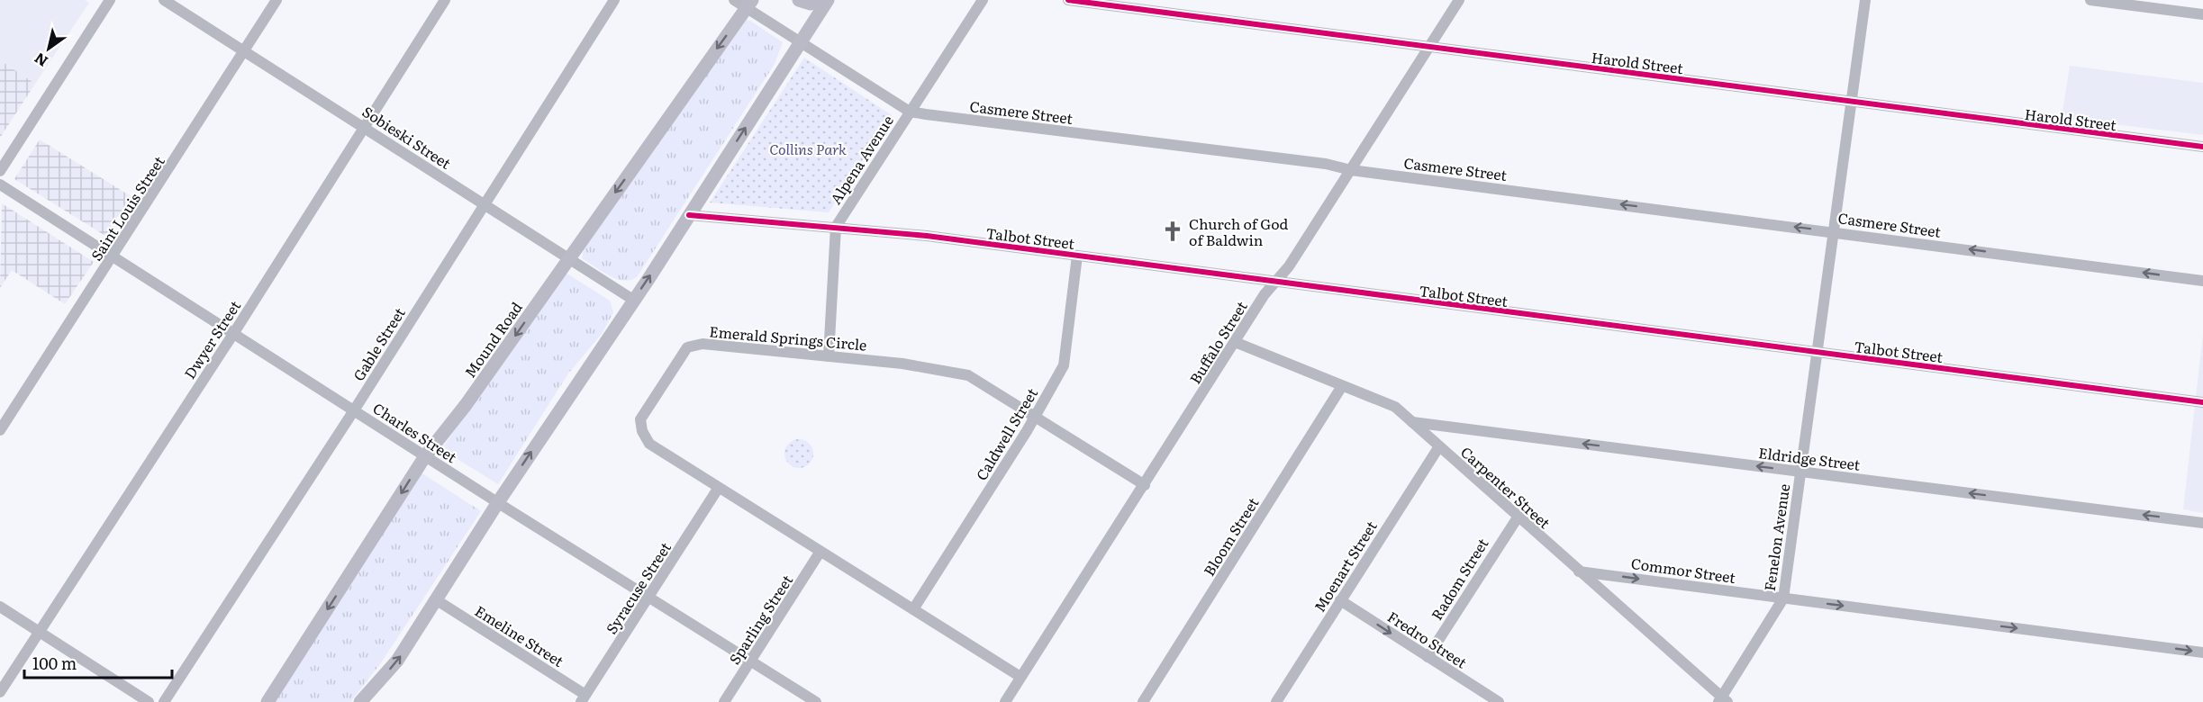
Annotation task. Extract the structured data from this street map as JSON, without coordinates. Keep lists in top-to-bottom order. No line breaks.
{"streets":{"main road":["Mound Road"],"street":["Harold Street","Casmere Street","Sobieski Street","Alpena Avenue","Saint Louis Street","Talbot Street","Emerald Springs Circle","Dwyer Street","Buffalo Street","Gable Street","Charles Street","Caldwell Street","Eldridge Street","Carpenter Street","Bloom Street","Fenelon Avenue","Moenart Street","Commor Street","Radom Street","Syracuse Street","Sparling Street","Emeline Street","Fredro Street"]},"crossings":[["Harold Street","Buffalo Street"],["Harold Street","Fenelon Avenue"],["Casmere Street","Alpena Avenue"],["Casmere Street","Mound Road"],["Casmere Street","Buffalo Street"],["Casmere Street","Fenelon Avenue"],["Sobieski Street","Saint Louis Street"],["Sobieski Street","Dwyer Street"],["Sobieski Street","Mound Road"],["Sobieski Street","Gable Street"],["Alpena Avenue","Talbot Street"],["Alpena Avenue","Emerald Springs Circle"],["Saint Louis Street","Charles Street"],["Talbot Street","Buffalo Street"],["Talbot Street","Caldwell Street"],["Talbot Street","Fenelon Avenue"],["Emerald Springs Circle","Buffalo Street"],["Emerald Springs Circle","Caldwell Street"],["Emerald Springs Circle","Syracuse Street"],["Emerald Springs Circle","Sparling Street"],["Dwyer Street","Charles Street"],["Mound Road","Charles Street"],["Buffalo Street","Carpenter Street"],["Gable Street","Charles Street"],["Charles Street","Syracuse Street"],["Charles Street","Sparling Street"],["Eldridge Street","Carpenter Street"],["Eldridge Street","Fenelon Avenue"],["Carpenter Street","Bloom Street"],["Carpenter Street","Fenelon Avenue"],["Carpenter Street","Moenart Street"],["Carpenter Street","Commor Street"],["Carpenter Street","Radom Street"],["Fenelon Avenue","Commor Street"],["Moenart Street","Fredro Street"],["Radom Street","Fredro Street"],["Syracuse Street","Emeline Street"]],"one_way":["Casmere Street","Eldridge Street","Commor Street","Fredro Street"],"parks":["Collins Park"],"places":{"church":["Church of God of Baldwin"]},"scale_bar":"100 m","north":"bottom left"}
